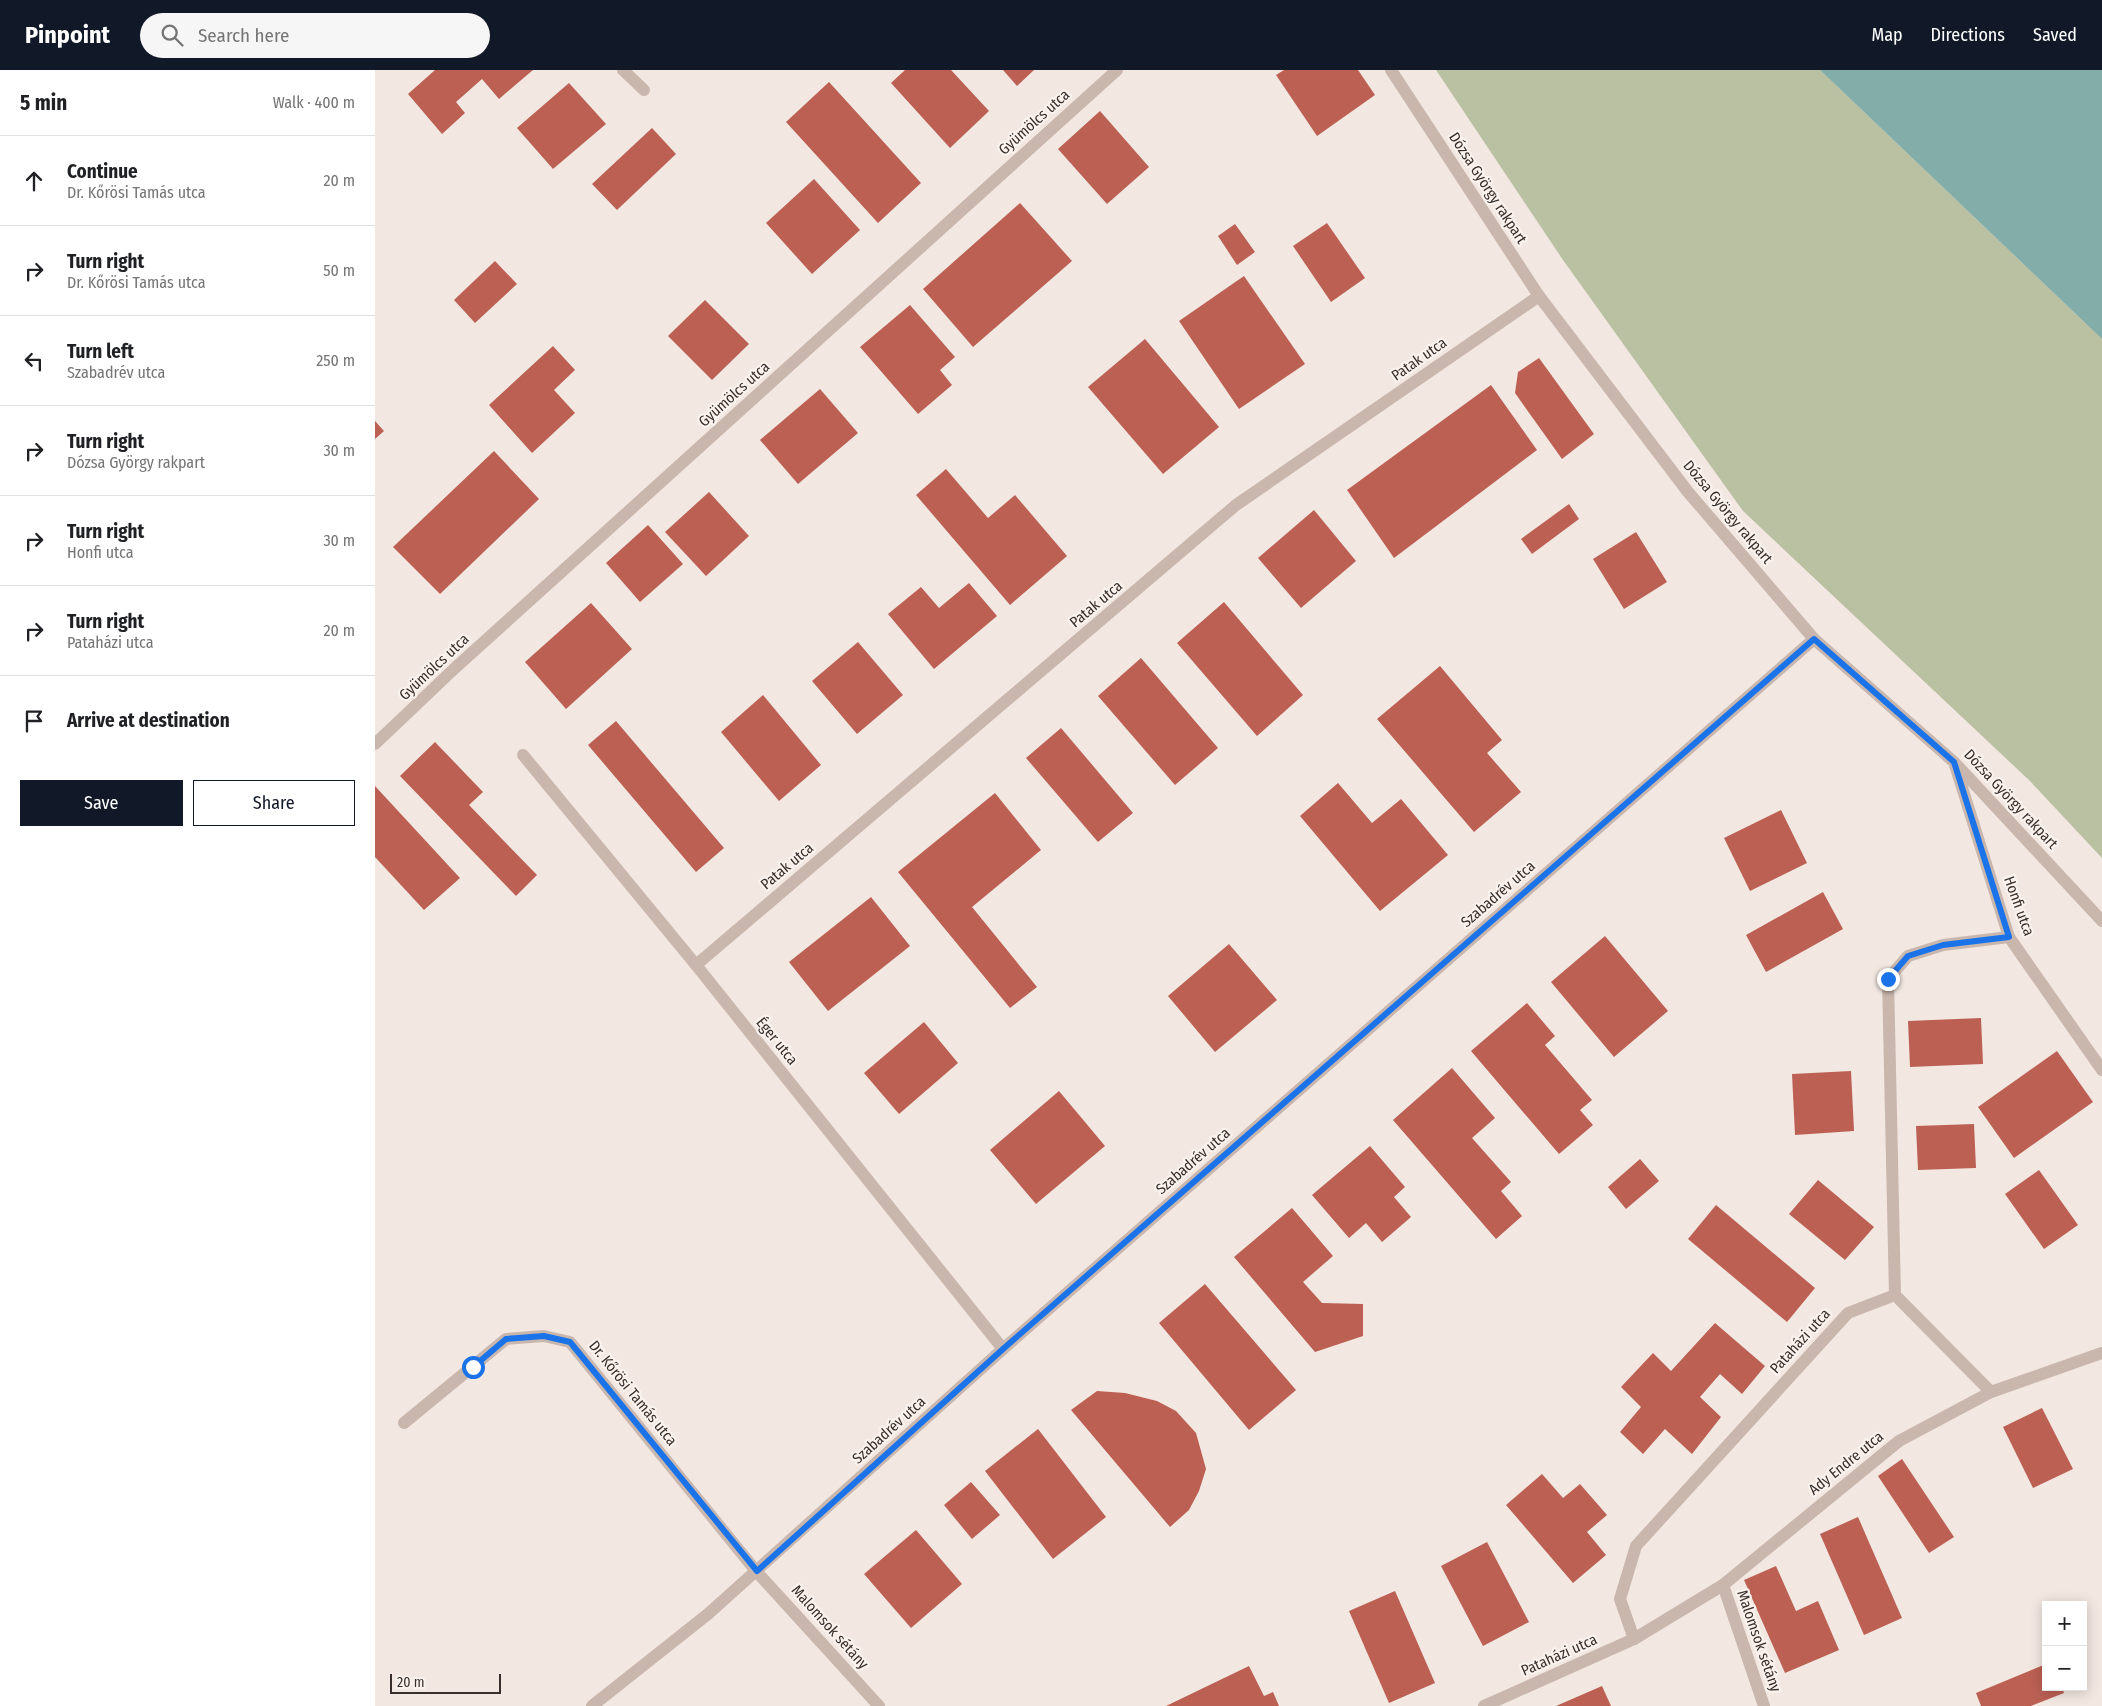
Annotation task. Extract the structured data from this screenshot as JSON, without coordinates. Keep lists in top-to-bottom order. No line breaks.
{"streets":{"street":["Gyümölcs utca","Dózsa György rakpart","Patak utca","Szabadrév utca","Honfi utca","Éger utca","Pataházi utca","Dr. Kőrösi Tamás utca","Ady Endre utca","Malomsok sétány"]},"crossings":[["Dózsa György rakpart","Patak utca"],["Dózsa György rakpart","Szabadrév utca"],["Dózsa György rakpart","Honfi utca"],["Patak utca","Éger utca"],["Szabadrév utca","Éger utca"],["Szabadrév utca","Dr. Kőrösi Tamás utca"],["Szabadrév utca","Malomsok sétány"],["Pataházi utca","Ady Endre utca"],["Dr. Kőrösi Tamás utca","Malomsok sétány"],["Ady Endre utca","Malomsok sétány"]],"scale_bar":"20 m","page":{"header":"Pinpoint","search":"Search here","nav":["Map","Directions","Saved"],"heading":["5 min","Walk · 400 m"],"list":[["Continue","Dr. Kőrösi Tamás utca","20 m"],["Turn right","Dr. Kőrösi Tamás utca","50 m"],["Turn left","Szabadrév utca","250 m"],["Turn right","Dózsa György rakpart","30 m"],["Turn right","Honfi utca","30 m"],["Turn right","Pataházi utca","20 m"],"Arrive at destination"],"buttons":["Save","Share"],"map_buttons":["+","−"],"scale":"20 m"}}
